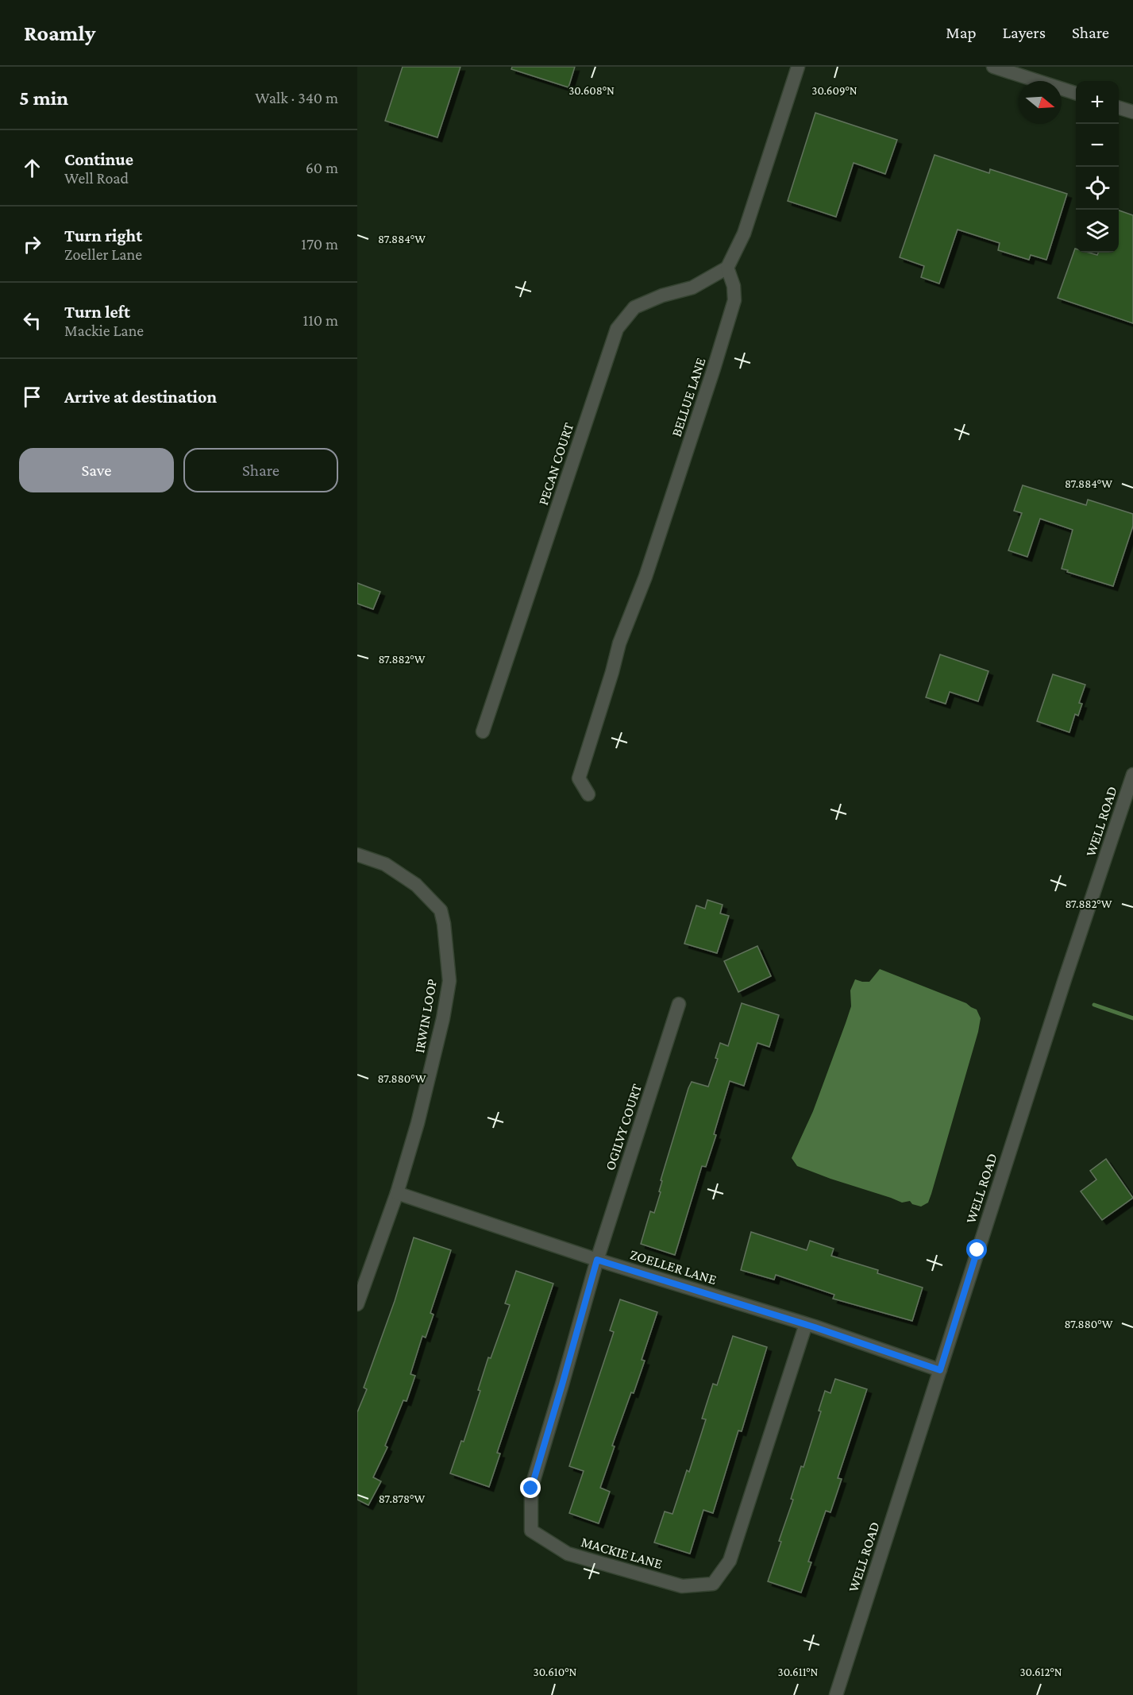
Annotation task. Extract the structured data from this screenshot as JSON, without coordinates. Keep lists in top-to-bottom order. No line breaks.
{"streets":{"street":["BELLUE LANE","PECAN COURT","WELL ROAD","IRWIN LOOP","OGILVY COURT","ZOELLER LANE","MACKIE LANE"]},"crossings":[["BELLUE LANE","PECAN COURT"],["WELL ROAD","ZOELLER LANE"],["IRWIN LOOP","ZOELLER LANE"],["OGILVY COURT","ZOELLER LANE"],["OGILVY COURT","MACKIE LANE"],["ZOELLER LANE","MACKIE LANE"]],"north":"right","page":{"header":"Roamly","nav":["Map","Layers","Share"],"heading":["5 min","Walk · 340 m"],"map_buttons":["+","−"],"list":[["Continue","Well Road","60 m"],["Turn right","Zoeller Lane","170 m"],["Turn left","Mackie Lane","110 m"],"Arrive at destination"],"buttons":["Save","Share"]},"coordinates":["30.608°N","30.609°N","87.884°W","87.882°W","87.880°W","87.878°W","30.610°N","30.611°N","30.612°N"]}
